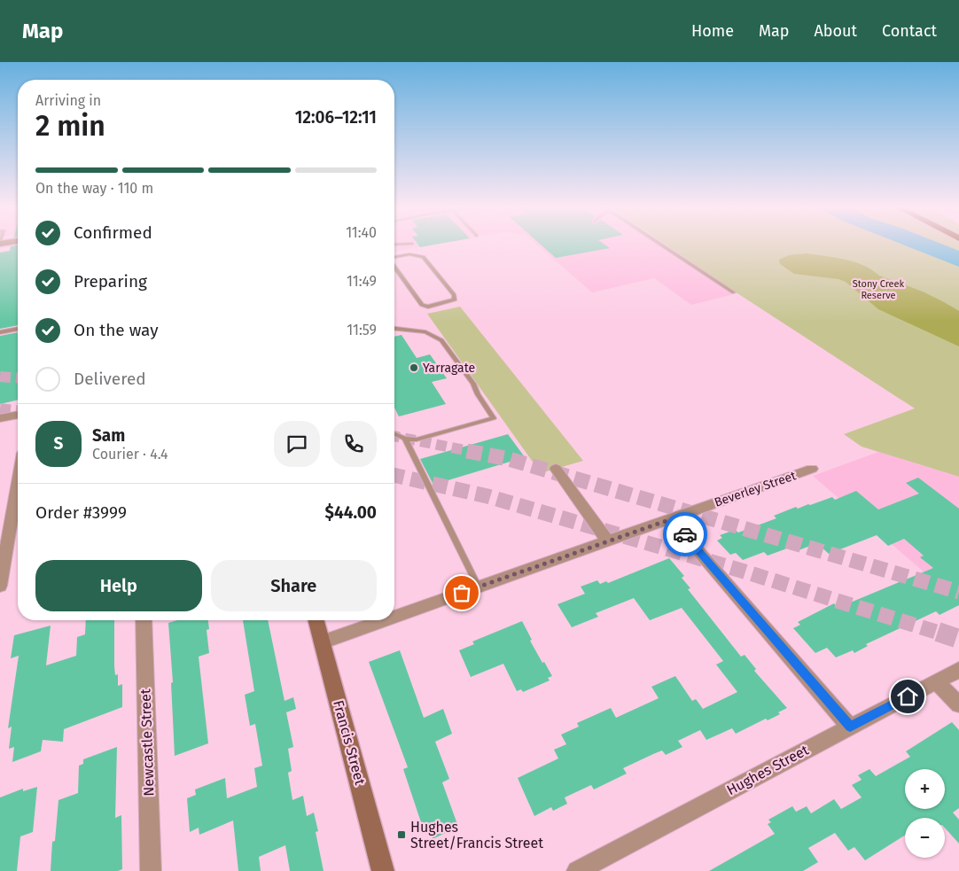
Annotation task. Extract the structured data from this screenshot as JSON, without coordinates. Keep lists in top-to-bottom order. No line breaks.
{"streets":{"main road":["Francis Street"],"street":["Beverley Street","Newcastle Street","Hughes Street"]},"crossings":[["Beverley Street","Francis Street"]],"parks":["Stony Creek Reserve"],"places":{"other":["Yarragate"],"transit":["Hughes Street/Francis Street"]},"page":{"header":"Map","nav":["Home","Map","About","Contact"],"heading":["2 min","Arriving in","12:06–12:11"],"panel":["Sam","Courier · 4.4","Order #3999","$44.00"],"bar":"On the way · 110 m","list":[["Confirmed","11:40"],["Preparing","11:49"],["On the way","11:59"],"Delivered"],"round":"S","buttons":["Help","Share"],"map_buttons":["+","−"]}}
